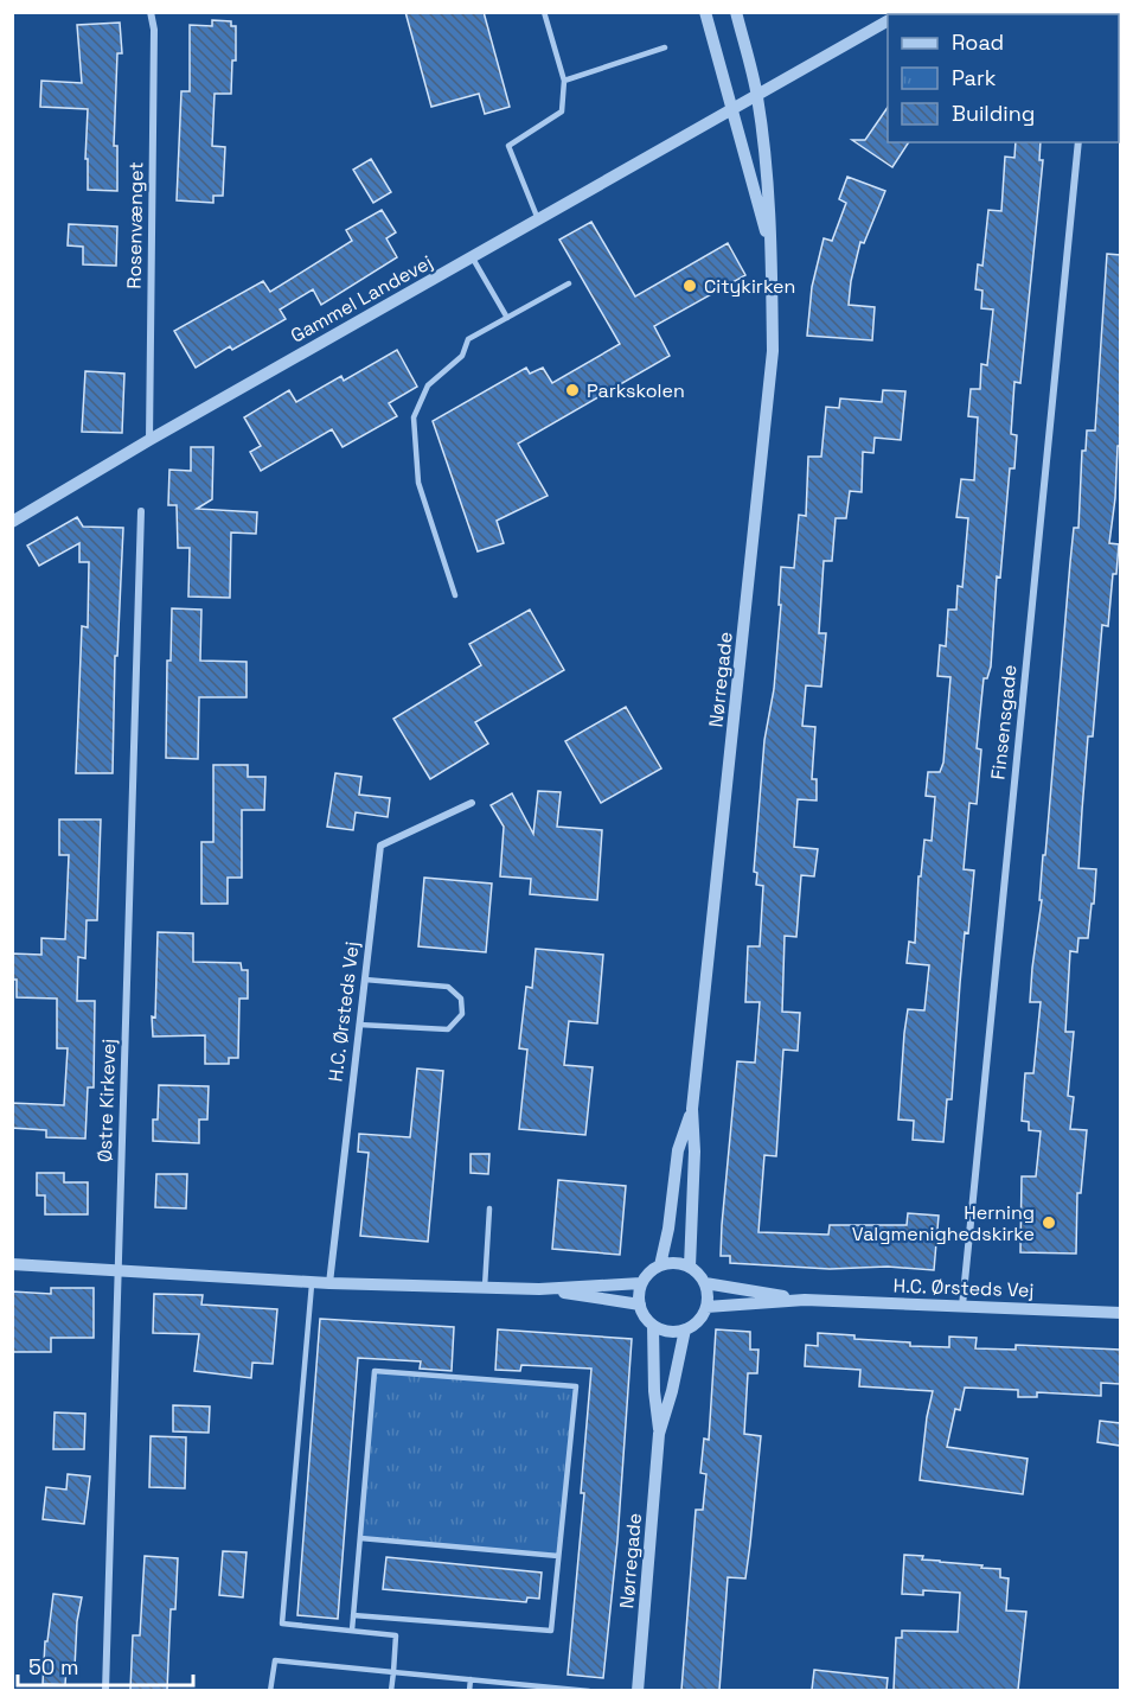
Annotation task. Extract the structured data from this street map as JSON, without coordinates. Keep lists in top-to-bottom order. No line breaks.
{"streets":{"street":["Rosenvænget","Gammel Landevej","Nørregade","Finsensgade","H.C. Ørsteds Vej","Østre Kirkevej"]},"crossings":[["Rosenvænget","Gammel Landevej"],["Gammel Landevej","Nørregade"],["Nørregade","H.C. Ørsteds Vej"],["Finsensgade","H.C. Ørsteds Vej"]],"places":["Citykirken","Parkskolen","Herning Valgmenighedskirke"],"legend":["Road","Park","Building"],"scale_bar":"50 m"}
